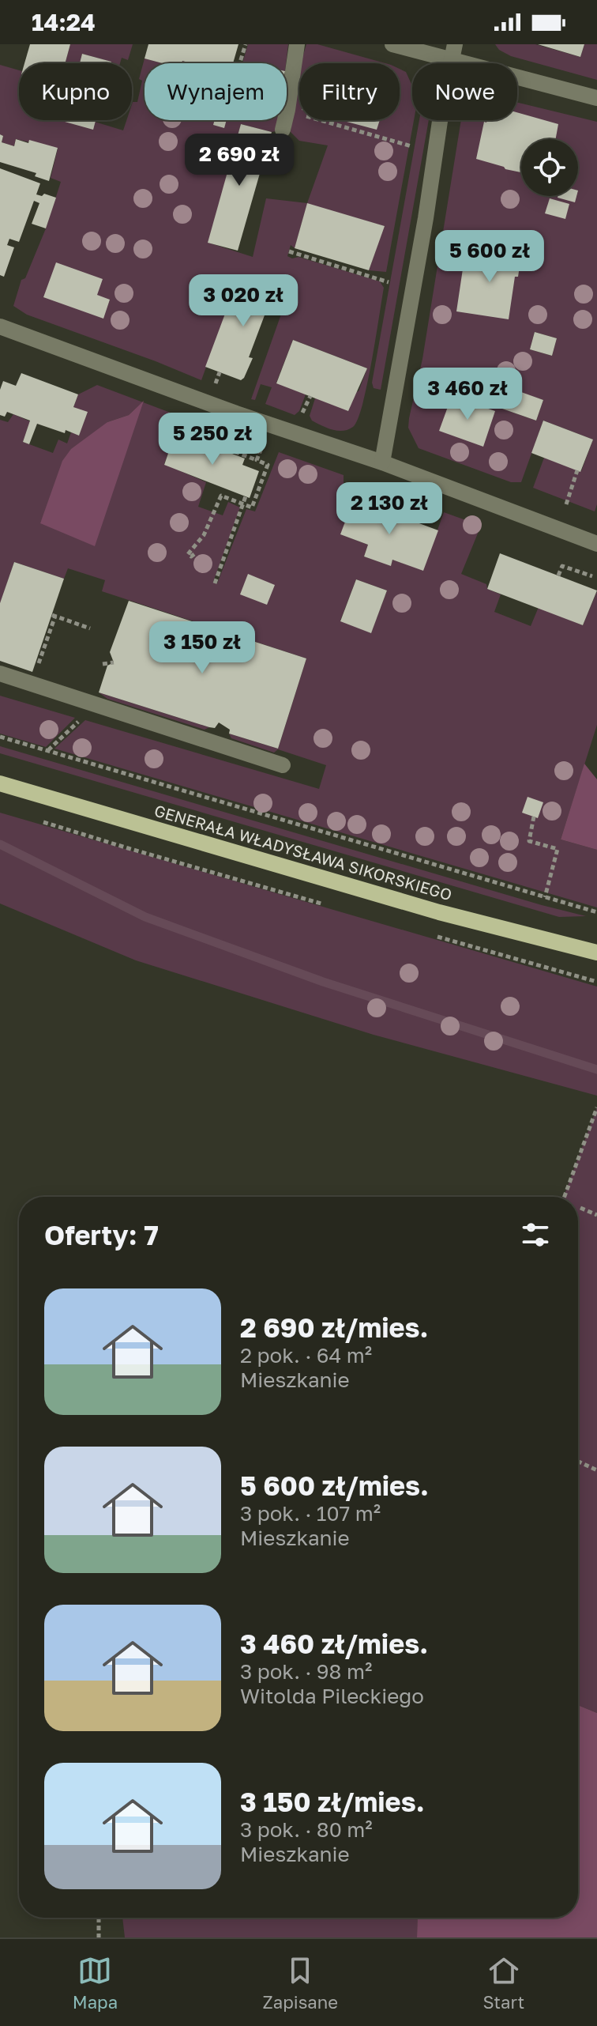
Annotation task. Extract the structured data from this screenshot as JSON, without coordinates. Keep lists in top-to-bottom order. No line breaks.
{"streets":{"main road":["GENERAŁA WŁADYSŁAWA SIKORSKIEGO"]},"page":{"status":"14:24","chip":["Kupno","Wynajem","Filtry","Nowe"],"price":["2 690 zł","5 600 zł","3 020 zł","3 460 zł","5 250 zł","2 130 zł","3 150 zł"],"heading":"Oferty: 7","list":[{"name":"2 690 zł/mies.","note":"2 pok. · 64 m² · Mieszkanie"},{"name":"5 600 zł/mies.","note":"3 pok. · 107 m² · Mieszkanie"},{"name":"3 460 zł/mies.","note":"3 pok. · 98 m² · Witolda Pileckiego"},{"name":"3 150 zł/mies.","note":"3 pok. · 80 m² · Mieszkanie"}],"tabs":["Mapa","Zapisane","Start"]}}
